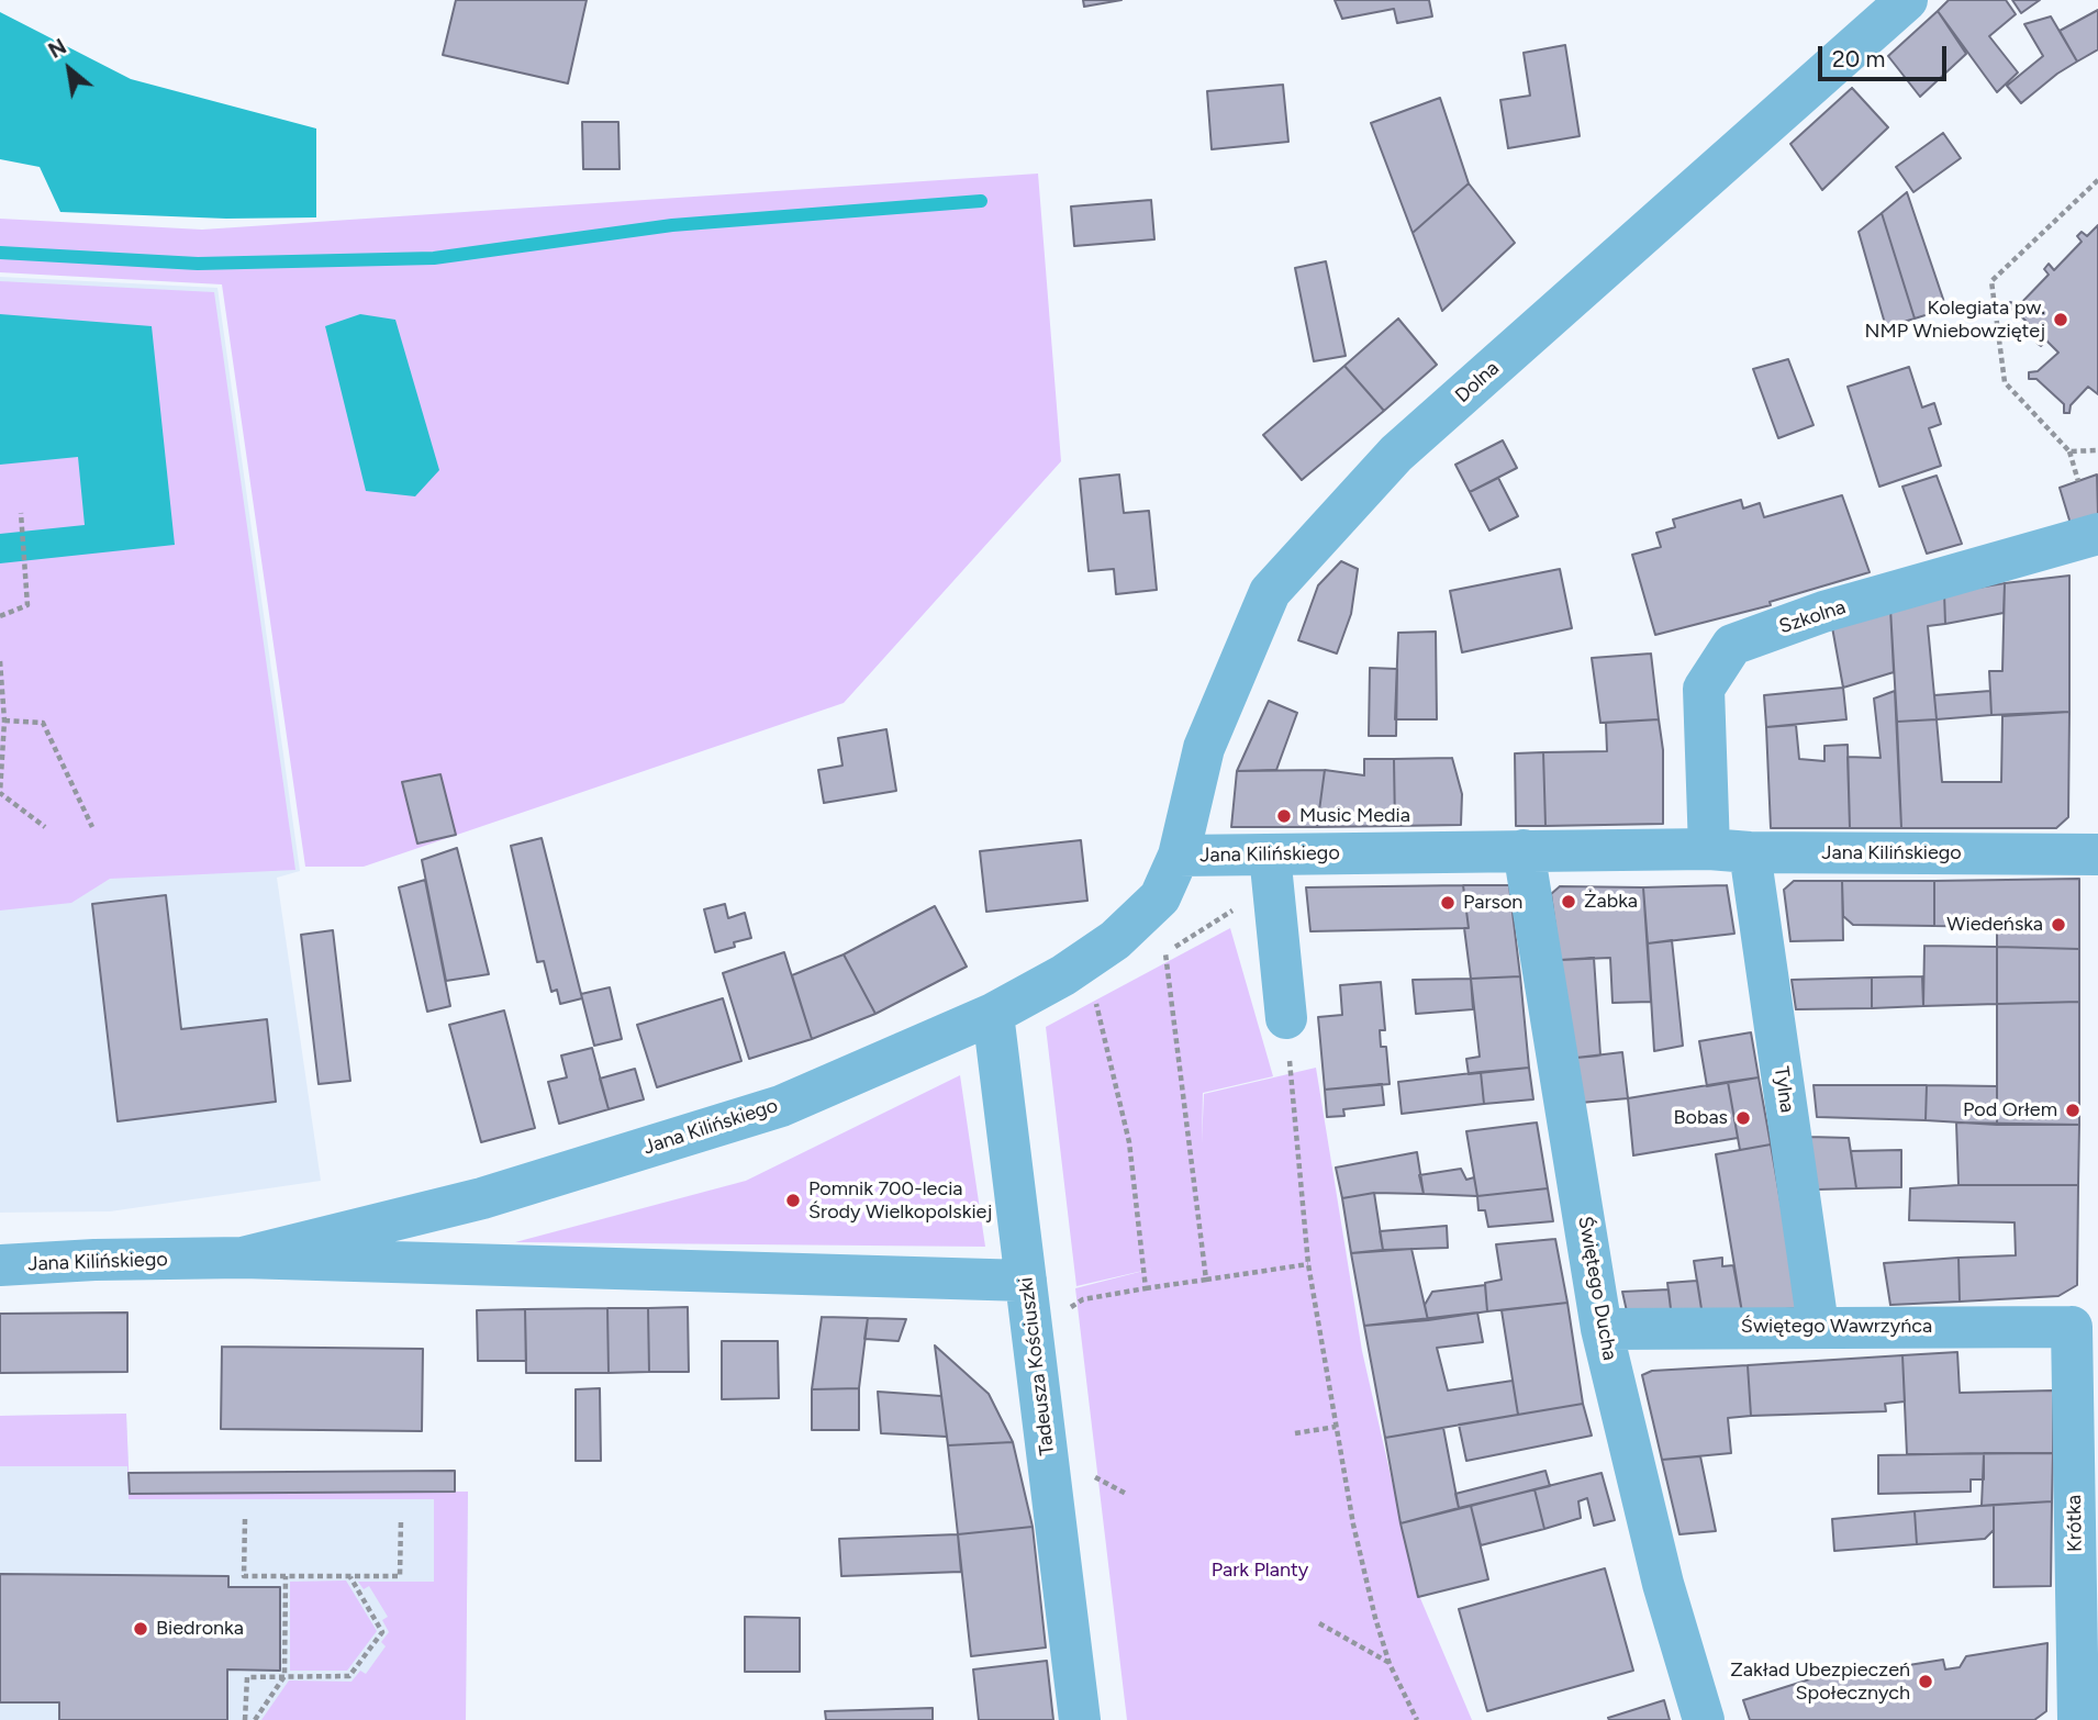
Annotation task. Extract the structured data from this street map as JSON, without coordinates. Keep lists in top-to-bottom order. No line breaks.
{"streets":{"street":["Dolna","Szkolna","Jana Kilińskiego","Tylna","Świętego Ducha","Świętego Wawrzyńca","Tadeusza Kościuszki","Krótka"]},"crossings":[["Dolna","Jana Kilińskiego"],["Szkolna","Jana Kilińskiego"],["Szkolna","Tylna"],["Jana Kilińskiego","Tylna"],["Jana Kilińskiego","Świętego Ducha"],["Jana Kilińskiego","Tadeusza Kościuszki"],["Tylna","Świętego Wawrzyńca"],["Świętego Ducha","Świętego Wawrzyńca"],["Świętego Wawrzyńca","Krótka"]],"parks":["Park Planty"],"places":["Kolegiata pw. NMP Wniebowziętej","Music Media","Żabka","Parson","Wiedeńska","Pod Orłem","Bobas","Pomnik 700-lecia Środy Wielkopolskiej","Biedronka","Zakład Ubezpieczeń Społecznych"],"scale_bar":"20 m","north":"top left"}
